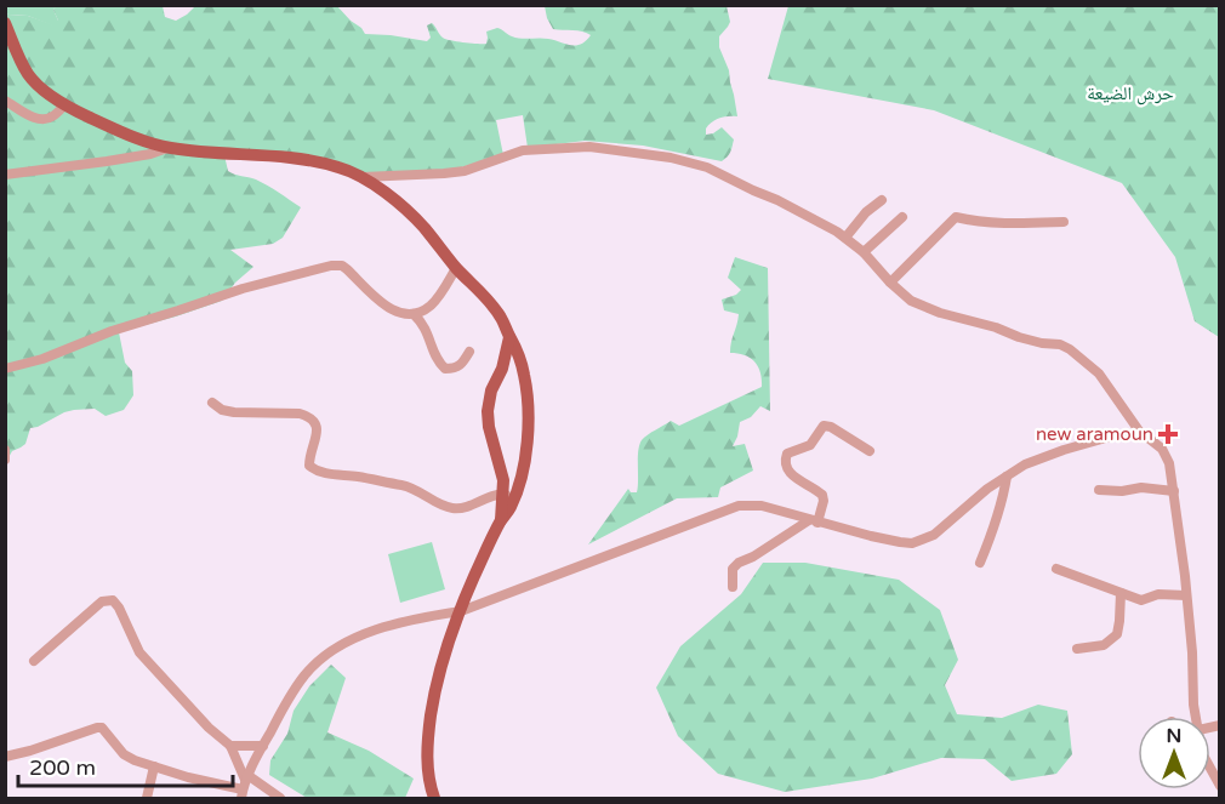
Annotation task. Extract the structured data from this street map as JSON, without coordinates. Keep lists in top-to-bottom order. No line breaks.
{"parks":["حرش الضيعة"],"places":{"health":["new aramoun"]},"scale_bar":"200 m","north":"top"}
